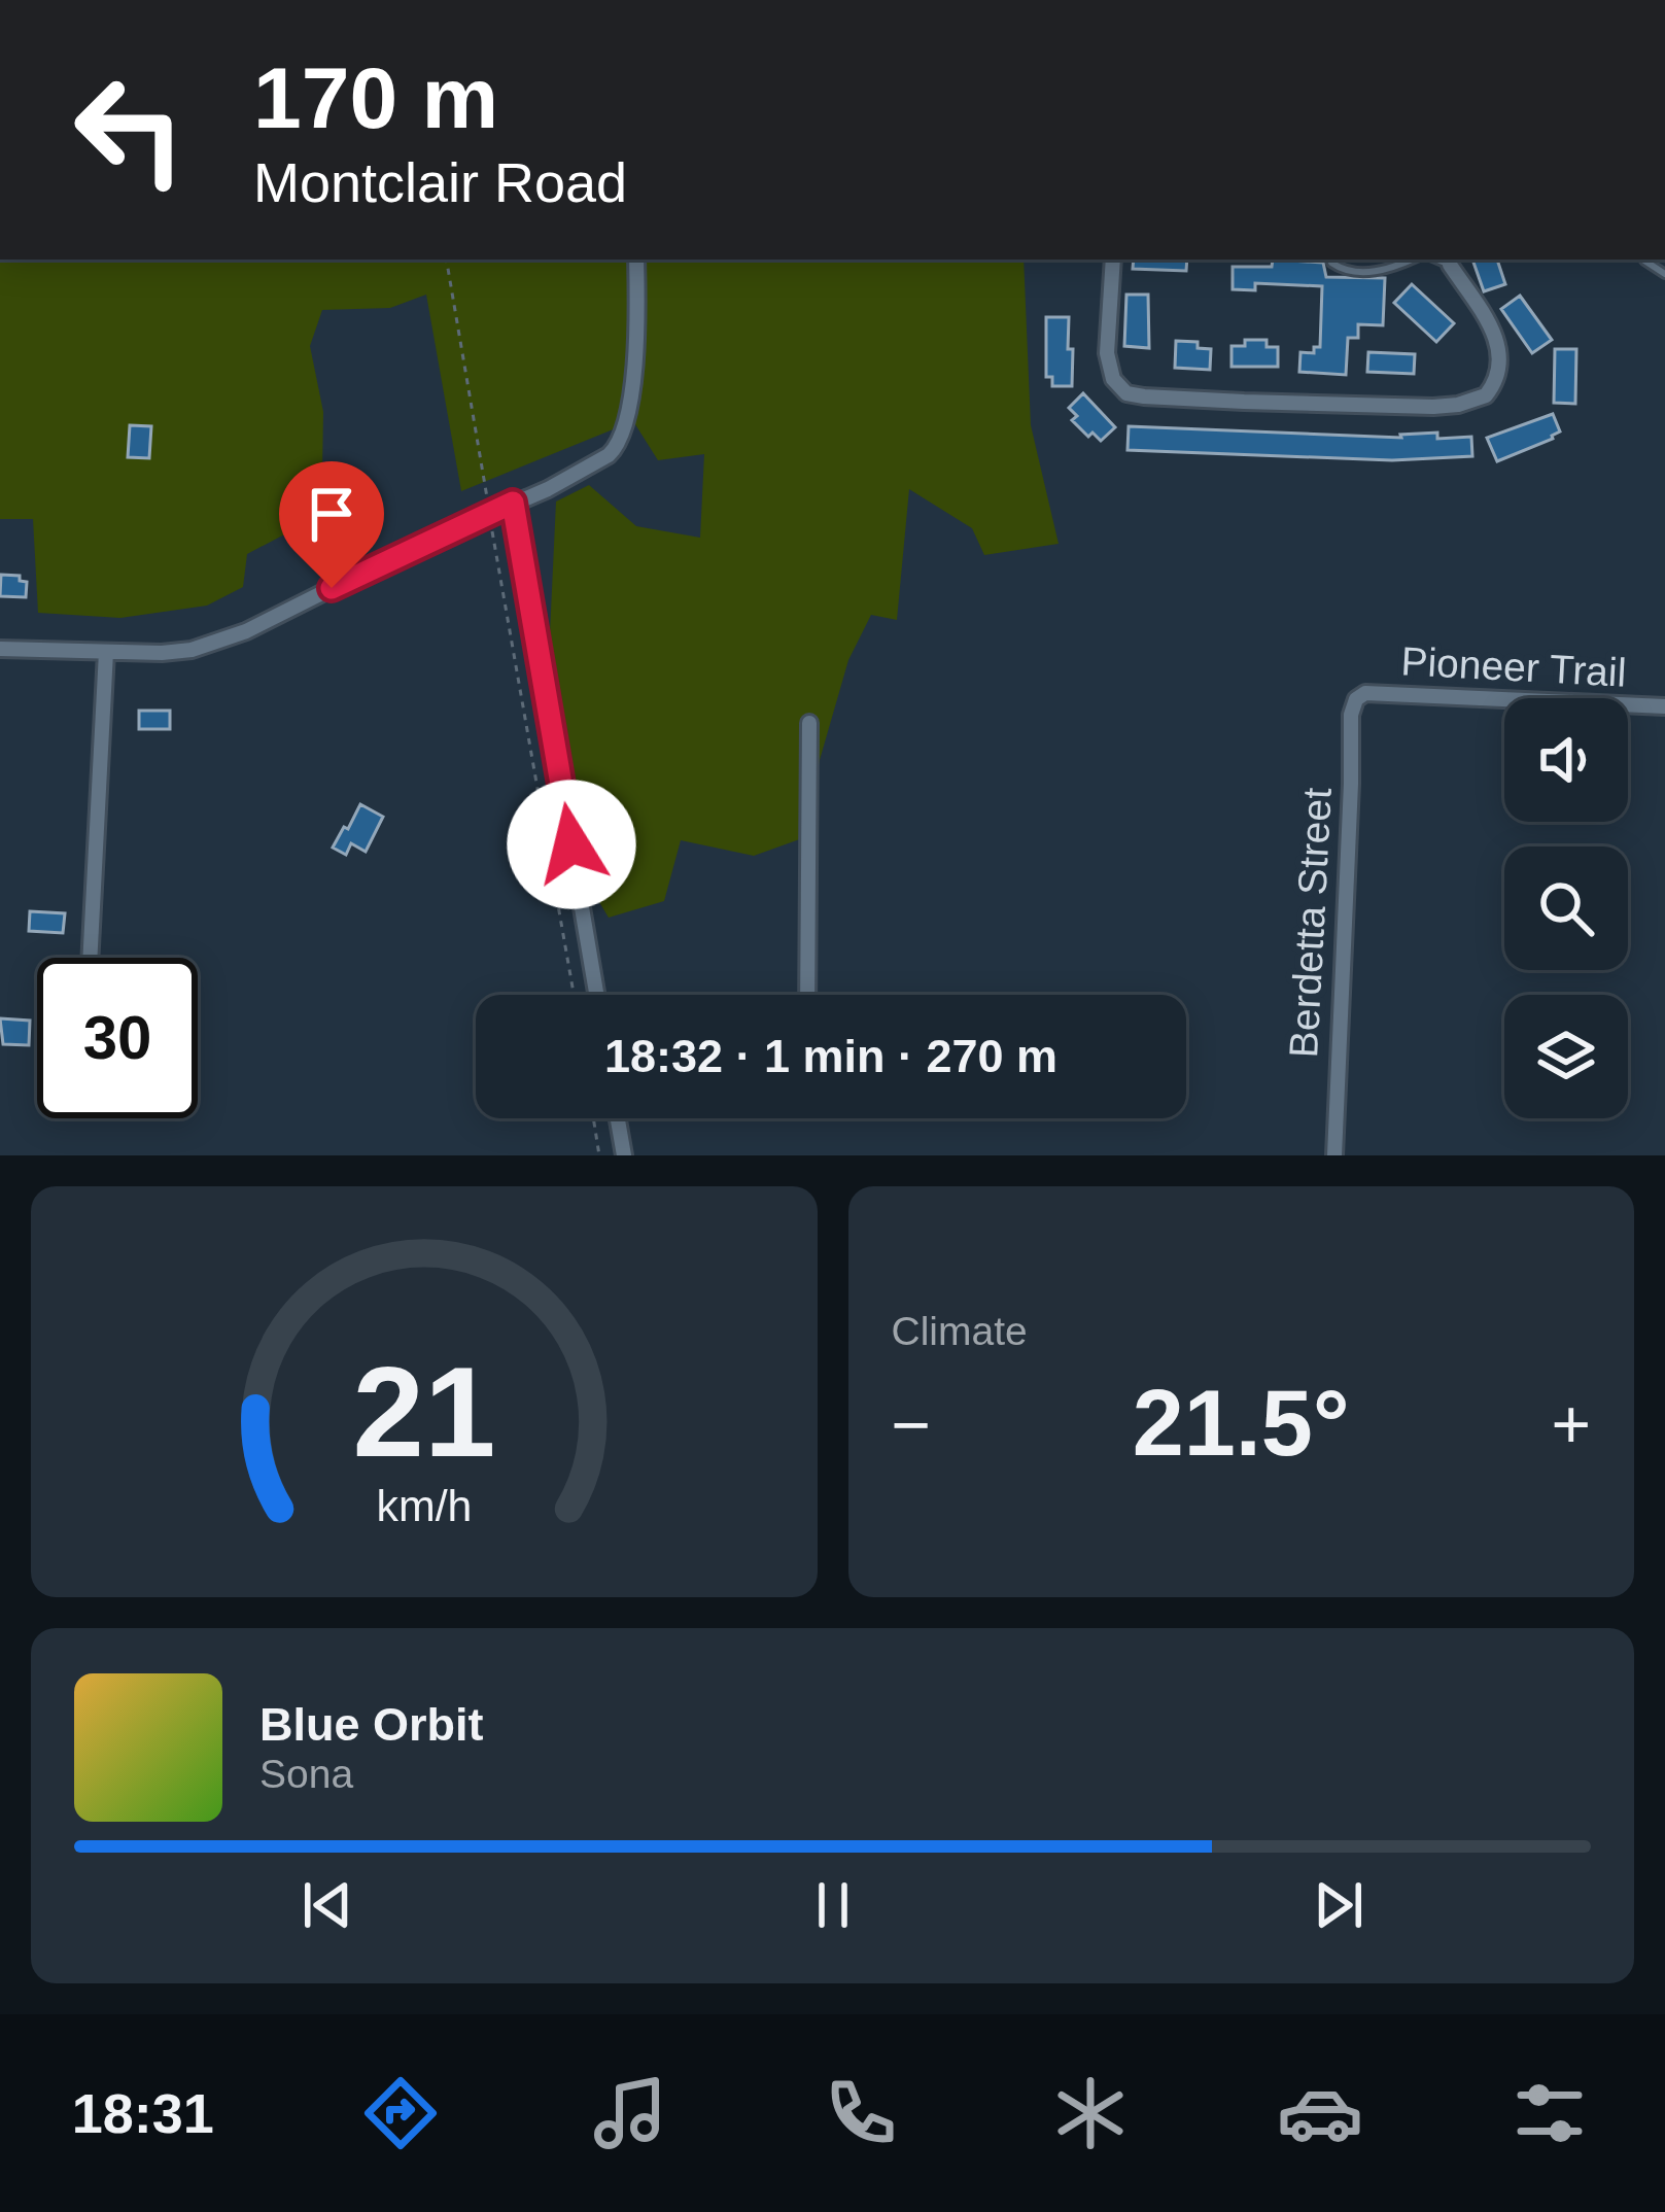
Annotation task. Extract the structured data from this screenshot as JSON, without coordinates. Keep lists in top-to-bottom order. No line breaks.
{"streets":{"street":["Pioneer Trail","Berdetta Street"]},"crossings":[["Pioneer Trail","Berdetta Street"]],"page":{"turn":["170 m","Montclair Road"],"limit":"30","trip":"18:32 · 1 min · 270 m","tile":"Climate","heat":["−","21.5°","+"],"song":["Blue Orbit","Sona"],"tabs":"18:31","gauge":["21","km/h"]}}
